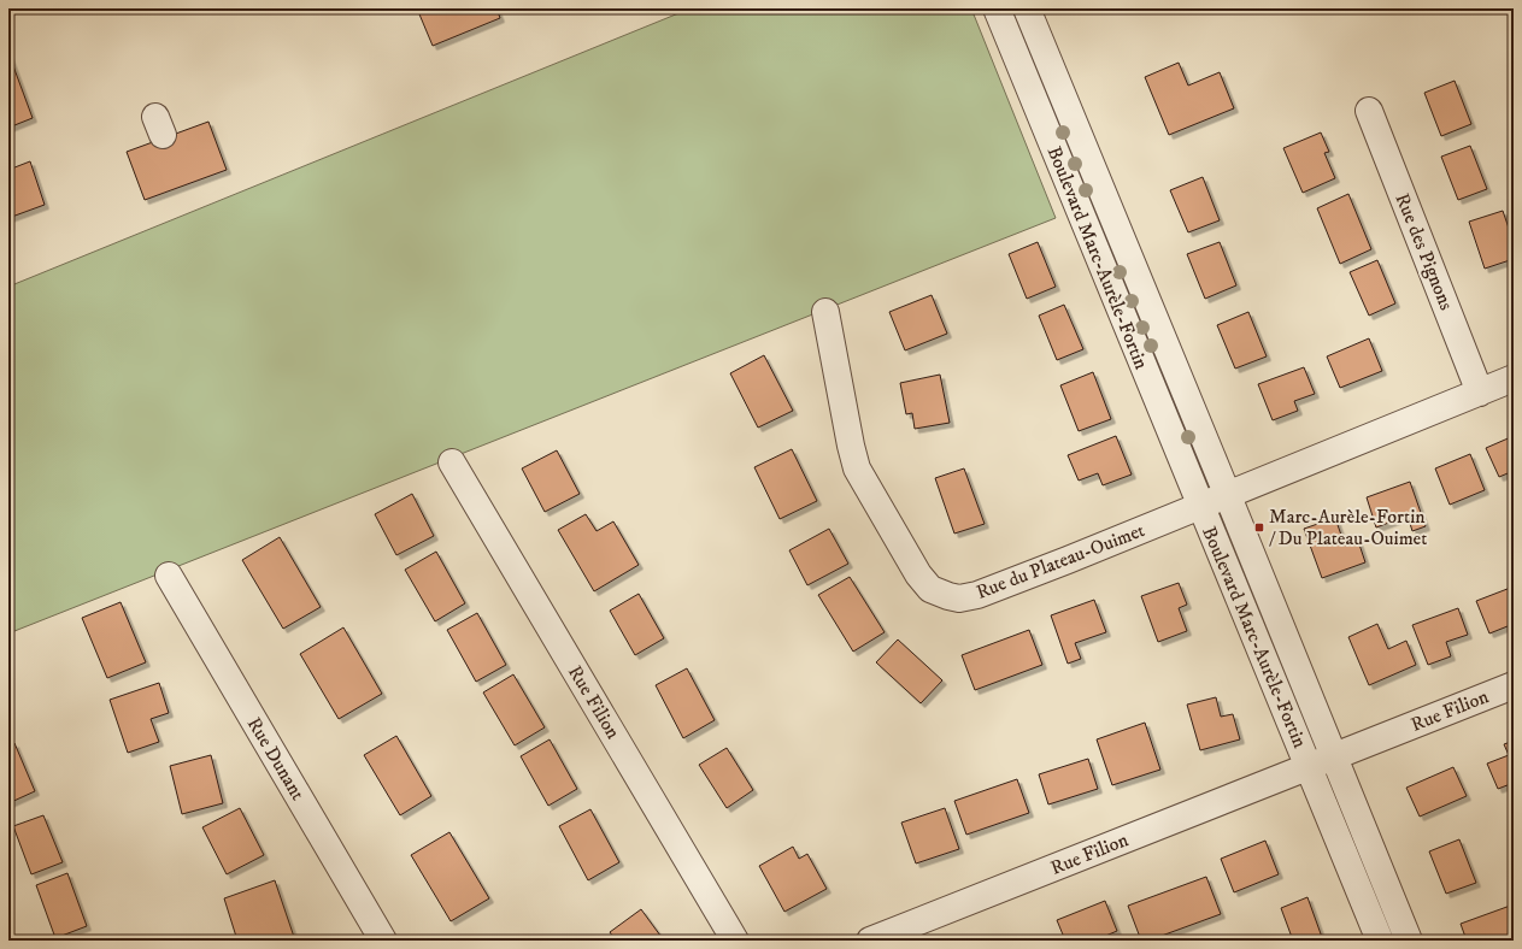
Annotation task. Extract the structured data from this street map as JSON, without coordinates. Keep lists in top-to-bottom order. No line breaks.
{"streets":{"street":["Rue des Pignons","Boulevard Marc-Aurèle-Fortin","Rue du Plateau-Ouimet","Rue Filion","Rue Dunant"]},"crossings":[["Boulevard Marc-Aurèle-Fortin","Rue du Plateau-Ouimet"],["Boulevard Marc-Aurèle-Fortin","Rue Filion"]],"places":{"transit":["Marc-Aurèle-Fortin / Du Plateau-Ouimet"]}}
